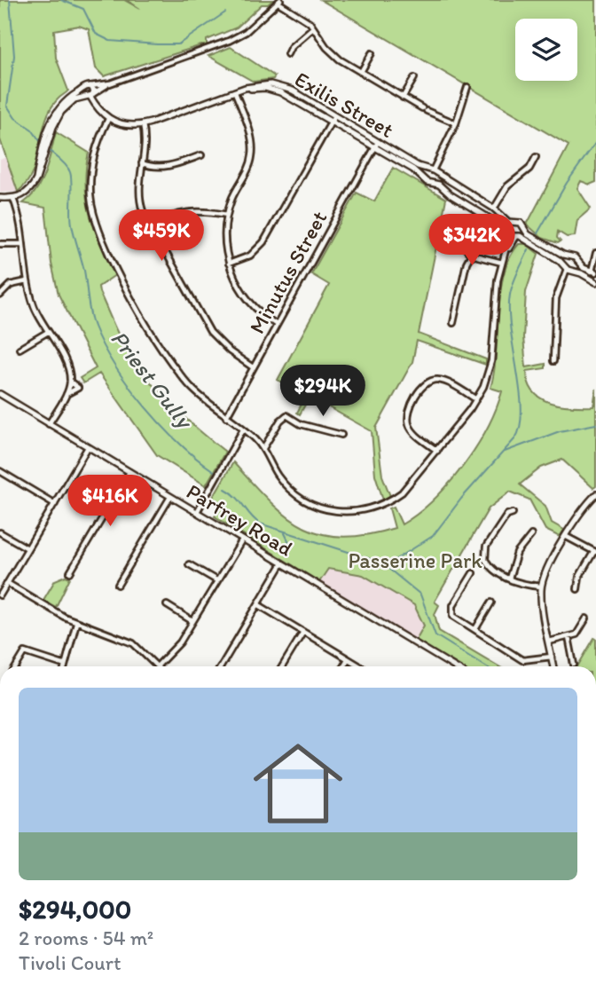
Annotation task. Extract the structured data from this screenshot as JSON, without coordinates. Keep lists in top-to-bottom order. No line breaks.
{"streets":{"street":["Exilis Street","Minutus Street","Parfrey Road"]},"crossings":[["Exilis Street","Minutus Street"]],"water":["Priest Gully"],"parks":["Passerine Park"],"page":{"price":["$459K","$342K","$294K","$416K"],"list":[{"name":"$294,000","note":"2 rooms · 54 m² · Tivoli Court"}]}}
